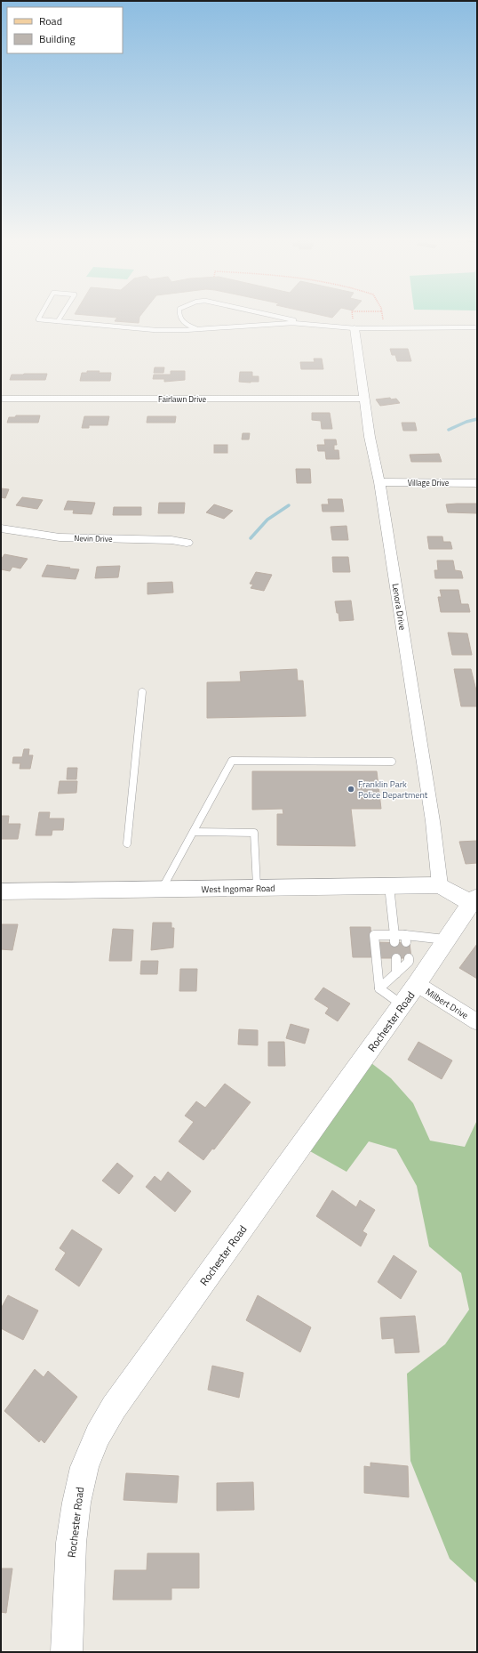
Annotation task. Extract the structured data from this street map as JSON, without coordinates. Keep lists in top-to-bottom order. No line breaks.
{"streets":{"street":["Fairlawn Drive","Village Drive","Nevin Drive","Lenora Drive","West Ingomar Road","Milbert Drive","Rochester Road"]},"crossings":[["Fairlawn Drive","Lenora Drive"],["Village Drive","Lenora Drive"],["Lenora Drive","West Ingomar Road"],["West Ingomar Road","Rochester Road"],["Milbert Drive","Rochester Road"]],"places":["Franklin Park Police Department"],"legend":["Road","Building"]}
